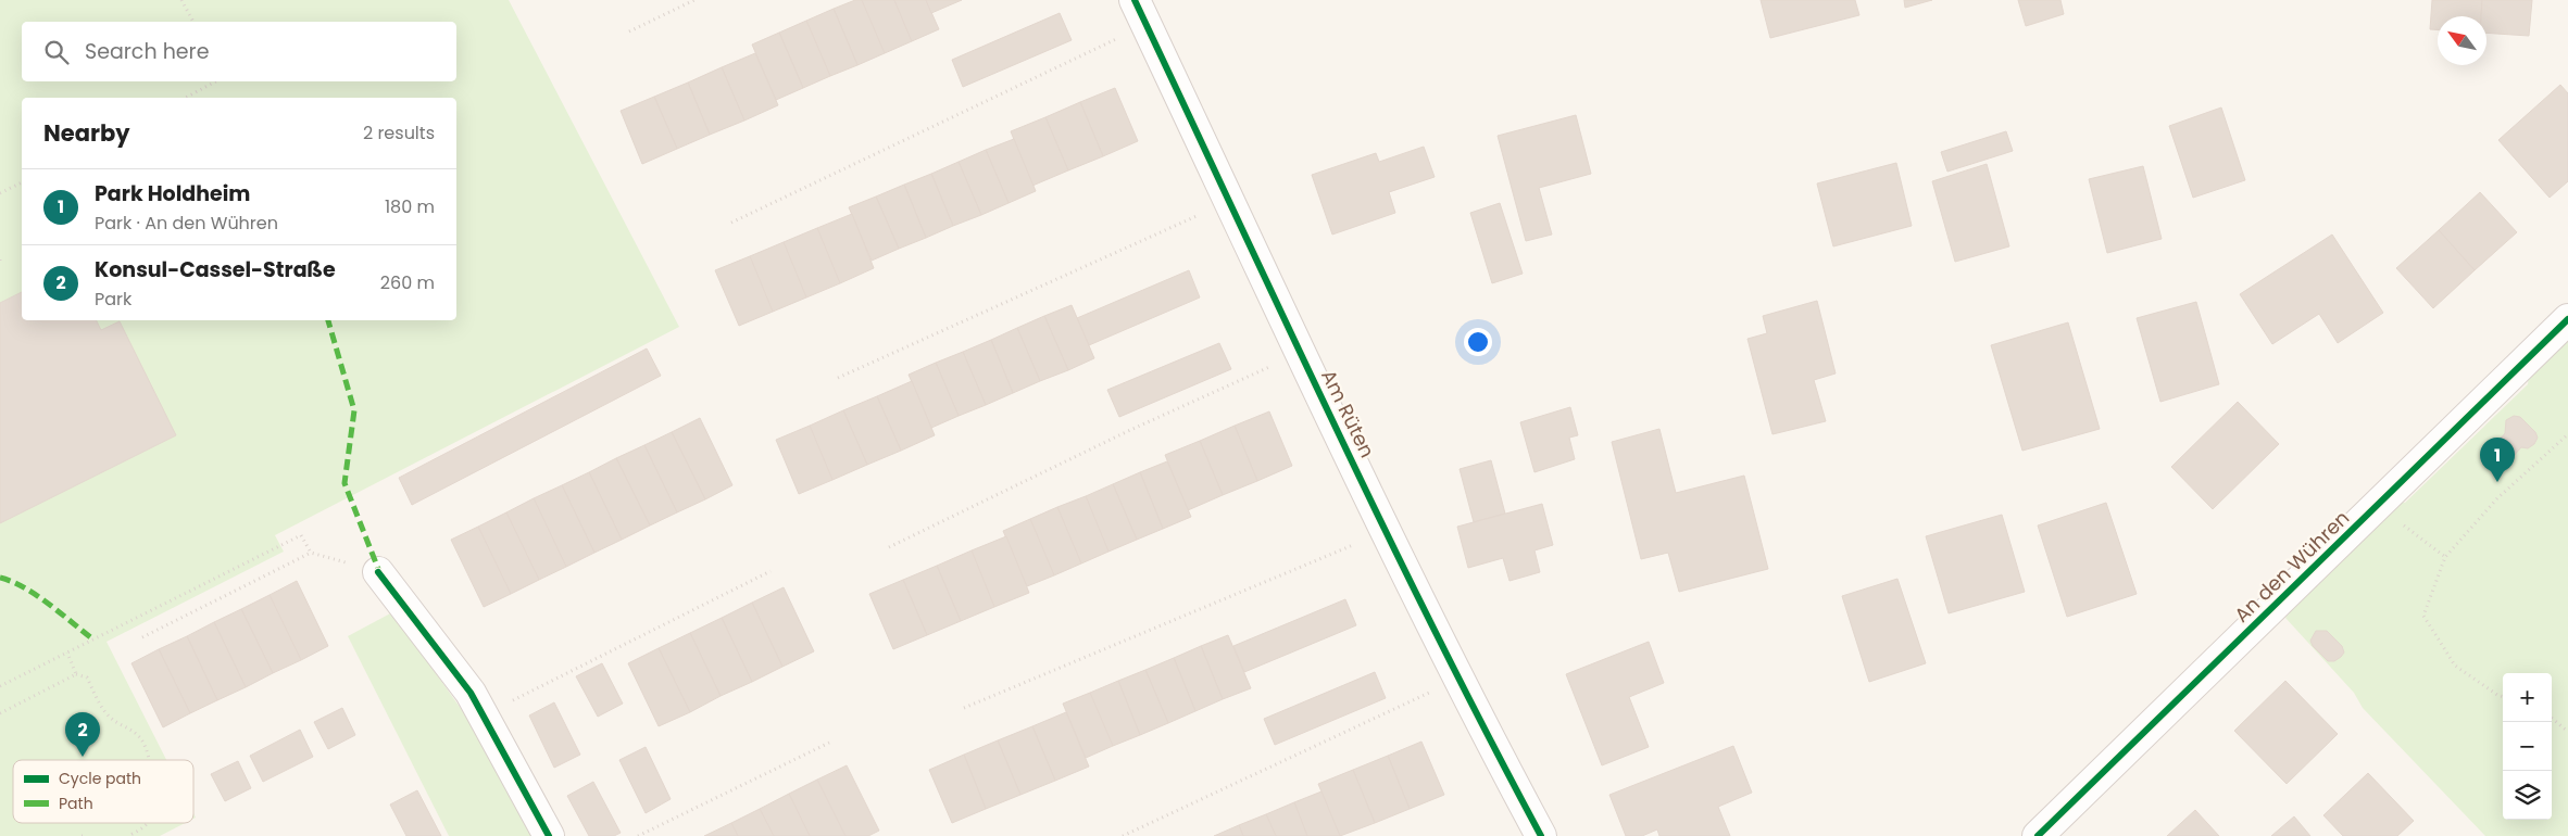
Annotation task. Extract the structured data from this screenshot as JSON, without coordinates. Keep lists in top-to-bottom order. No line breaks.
{"streets":{"street":["Am Rüten","An den Wühren"]},"legend":["Cycle path","Path"],"north":"top left","page":{"search":"Search here","heading":["Nearby","2 results"],"list":[{"mark":"1","name":"Park Holdheim","note":"Park · An den Wühren","value":"180 m"},{"mark":"2","name":"Konsul-Cassel-Straße","note":"Park","value":"260 m"}],"pins":["1","2"],"map_buttons":["+","−"]}}
